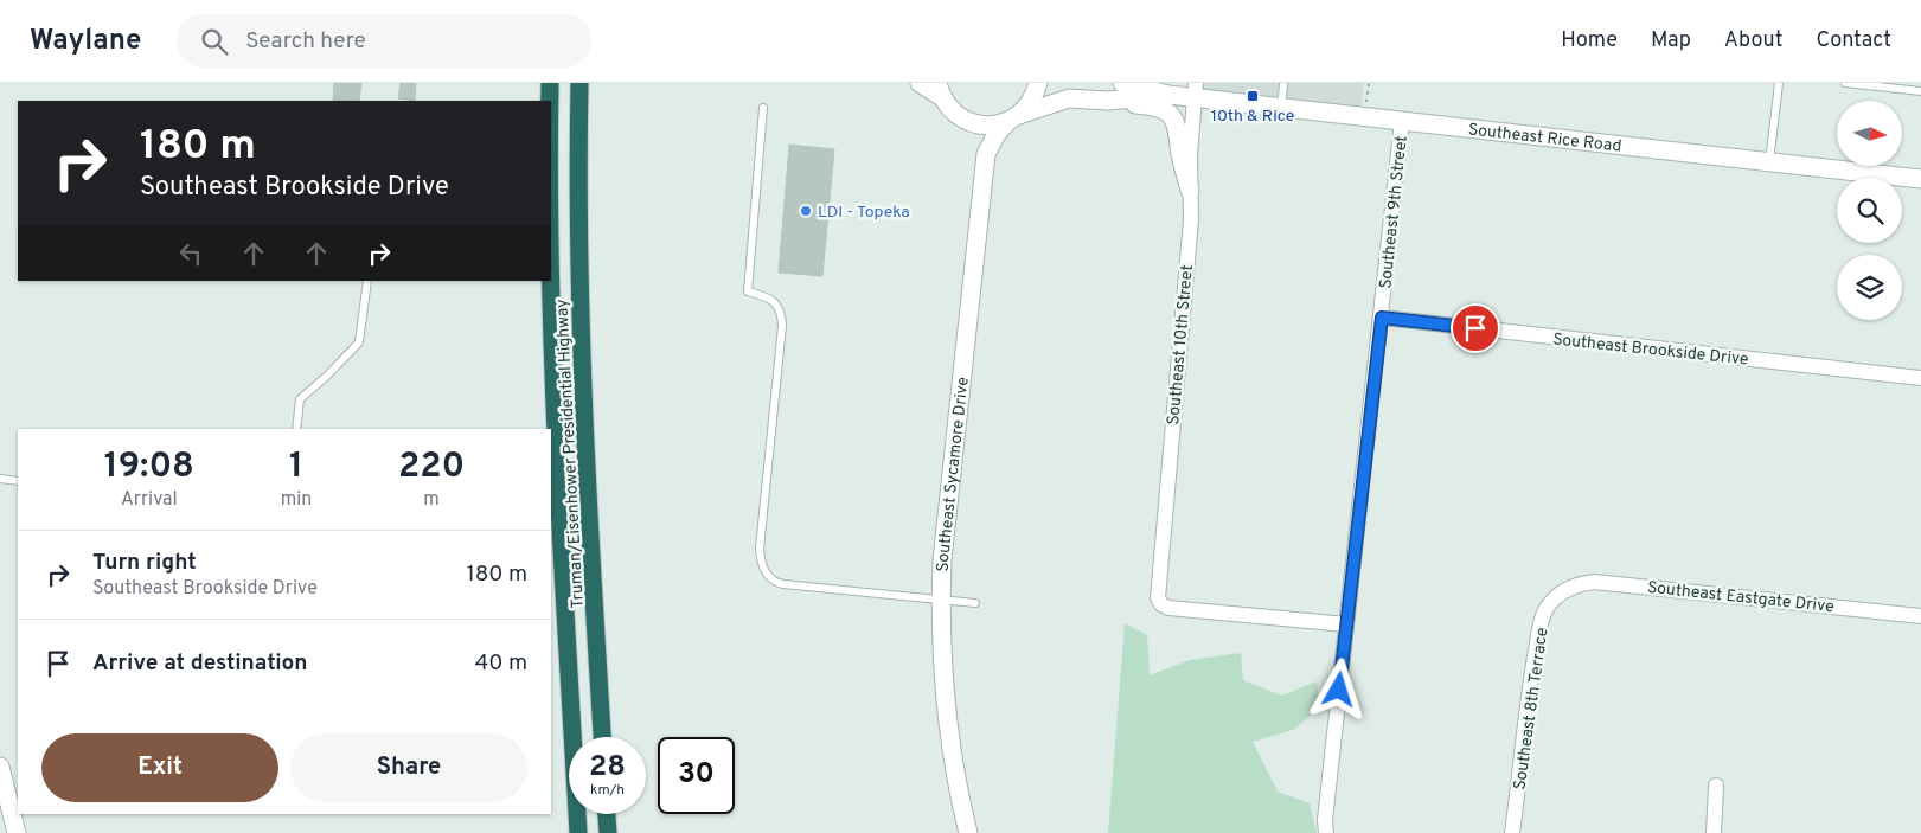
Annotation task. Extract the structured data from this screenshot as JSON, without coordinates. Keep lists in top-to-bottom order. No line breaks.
{"streets":{"highway":["Truman/Eisenhower Presidential Highway"],"street":["Southeast Rice Road","Southeast 9th Street","Southeast 10th Street","Southeast Brookside Drive","Southeast Sycamore Drive","Southeast Eastgate Drive","Southeast 8th Terrace"]},"crossings":[["Southeast Rice Road","Southeast 9th Street"],["Southeast Rice Road","Southeast 10th Street"],["Southeast Rice Road","Southeast Sycamore Drive"],["Southeast 9th Street","Southeast 10th Street"],["Southeast 9th Street","Southeast Brookside Drive"],["Southeast Eastgate Drive","Southeast 8th Terrace"]],"places":{"transit":["10th & Rice"],"other":["LDI - Topeka"]},"north":"right","page":{"header":"Waylane","search":"Search here","nav":["Home","Map","About","Contact"],"turn":["180 m","Southeast Brookside Drive"],"eta":["19:08","Arrival","1","min","220","m"],"list":[{"name":"Turn right","note":"Southeast Brookside Drive","value":"180 m"},{"name":"Arrive at destination","value":"40 m"}],"buttons":["Exit","Share"],"speed":"28 km/h","limit":"30"}}
